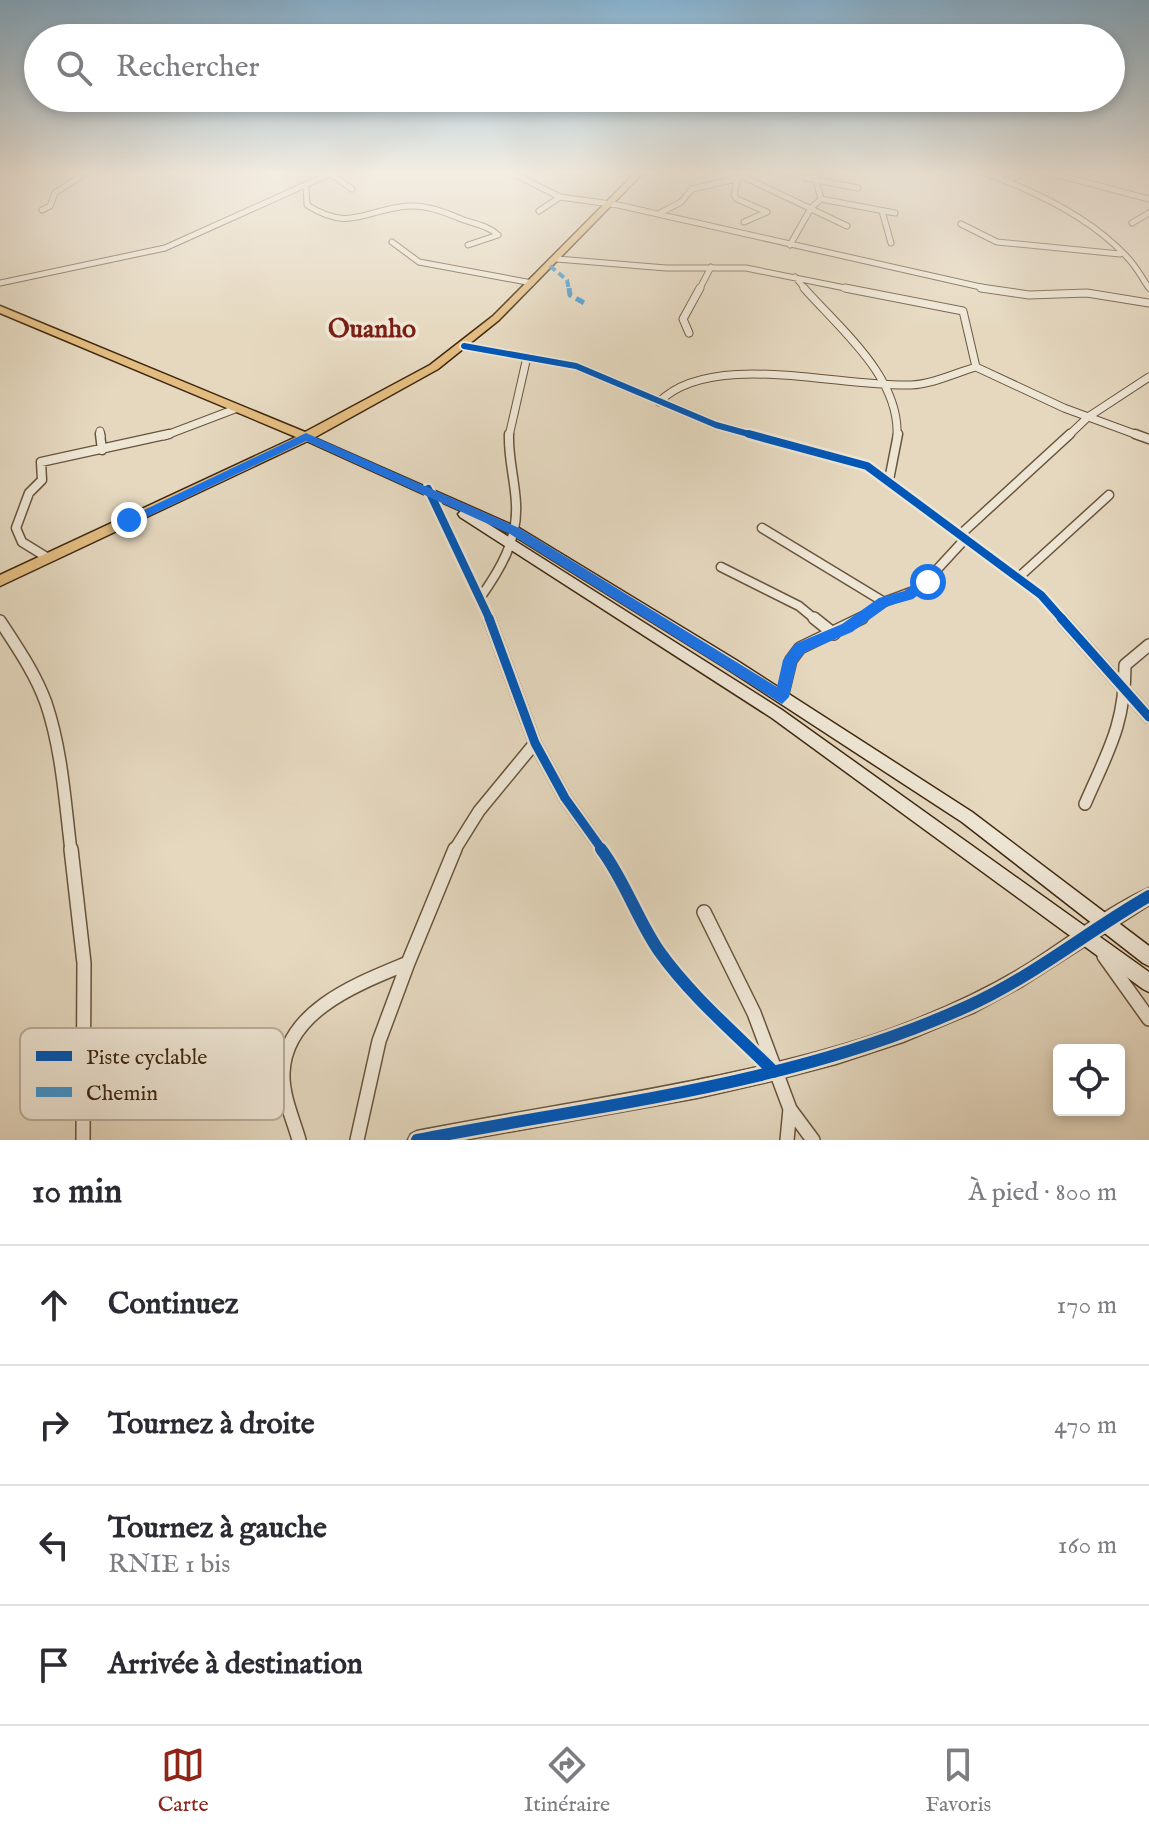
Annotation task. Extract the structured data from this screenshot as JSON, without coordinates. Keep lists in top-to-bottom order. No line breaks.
{"districts":["Ouanho"],"legend":["Piste cyclable","Chemin"],"page":{"search":"Rechercher","heading":["10 min","À pied · 800 m"],"list":[["Continuez","170 m"],["Tournez à droite","470 m"],["Tournez à gauche","RNIE 1 bis","160 m"],"Arrivée à destination"],"nav":["Carte","Itinéraire","Favoris"]}}
